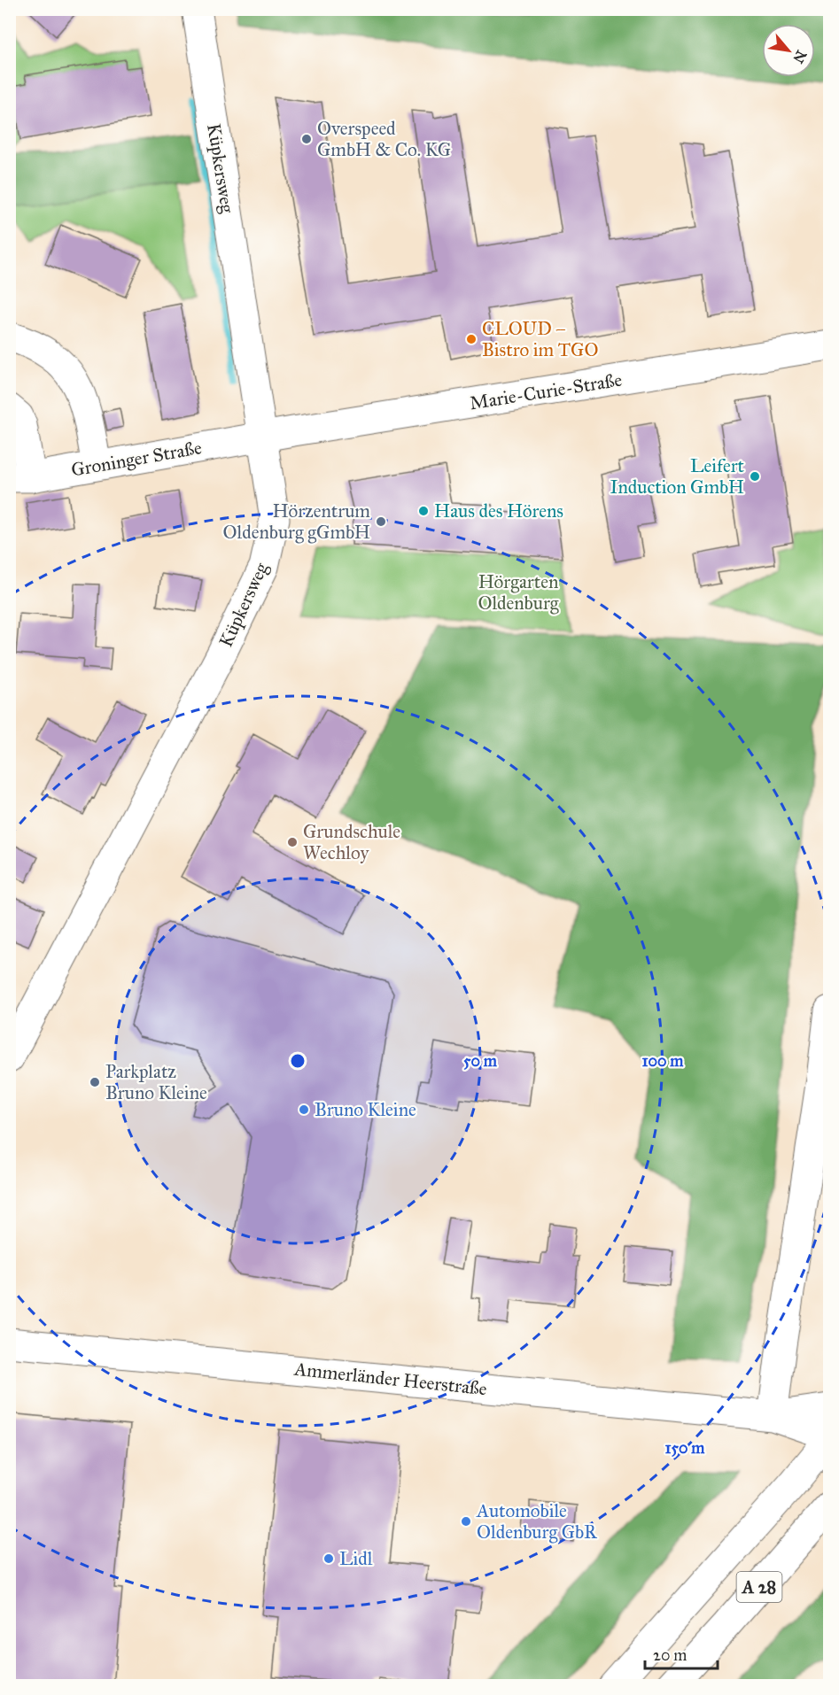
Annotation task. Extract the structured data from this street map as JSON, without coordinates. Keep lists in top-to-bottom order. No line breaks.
{"streets":{"main road":["Küpkersweg","Marie-Curie-Straße","Groninger Straße","Ammerländer Heerstraße","A 28"]},"crossings":[["Küpkersweg","Marie-Curie-Straße"],["Küpkersweg","Groninger Straße"],["Marie-Curie-Straße","Groninger Straße"],["Ammerländer Heerstraße","A 28"]],"parks":["Hörgarten Oldenburg"],"places":["Overspeed GmbH & Co. KG","CLOUD – Bistro im TGO","Leifert Induction GmbH","Haus des Hörens","Hörzentrum Oldenburg gGmbH","Grundschule Wechloy","Parkplatz Bruno Kleine","Bruno Kleine","Automobile Oldenburg GbR","Lidl"],"scale_bar":"20 m","north":"bottom right","rings":["50 m","100 m","150 m"]}
